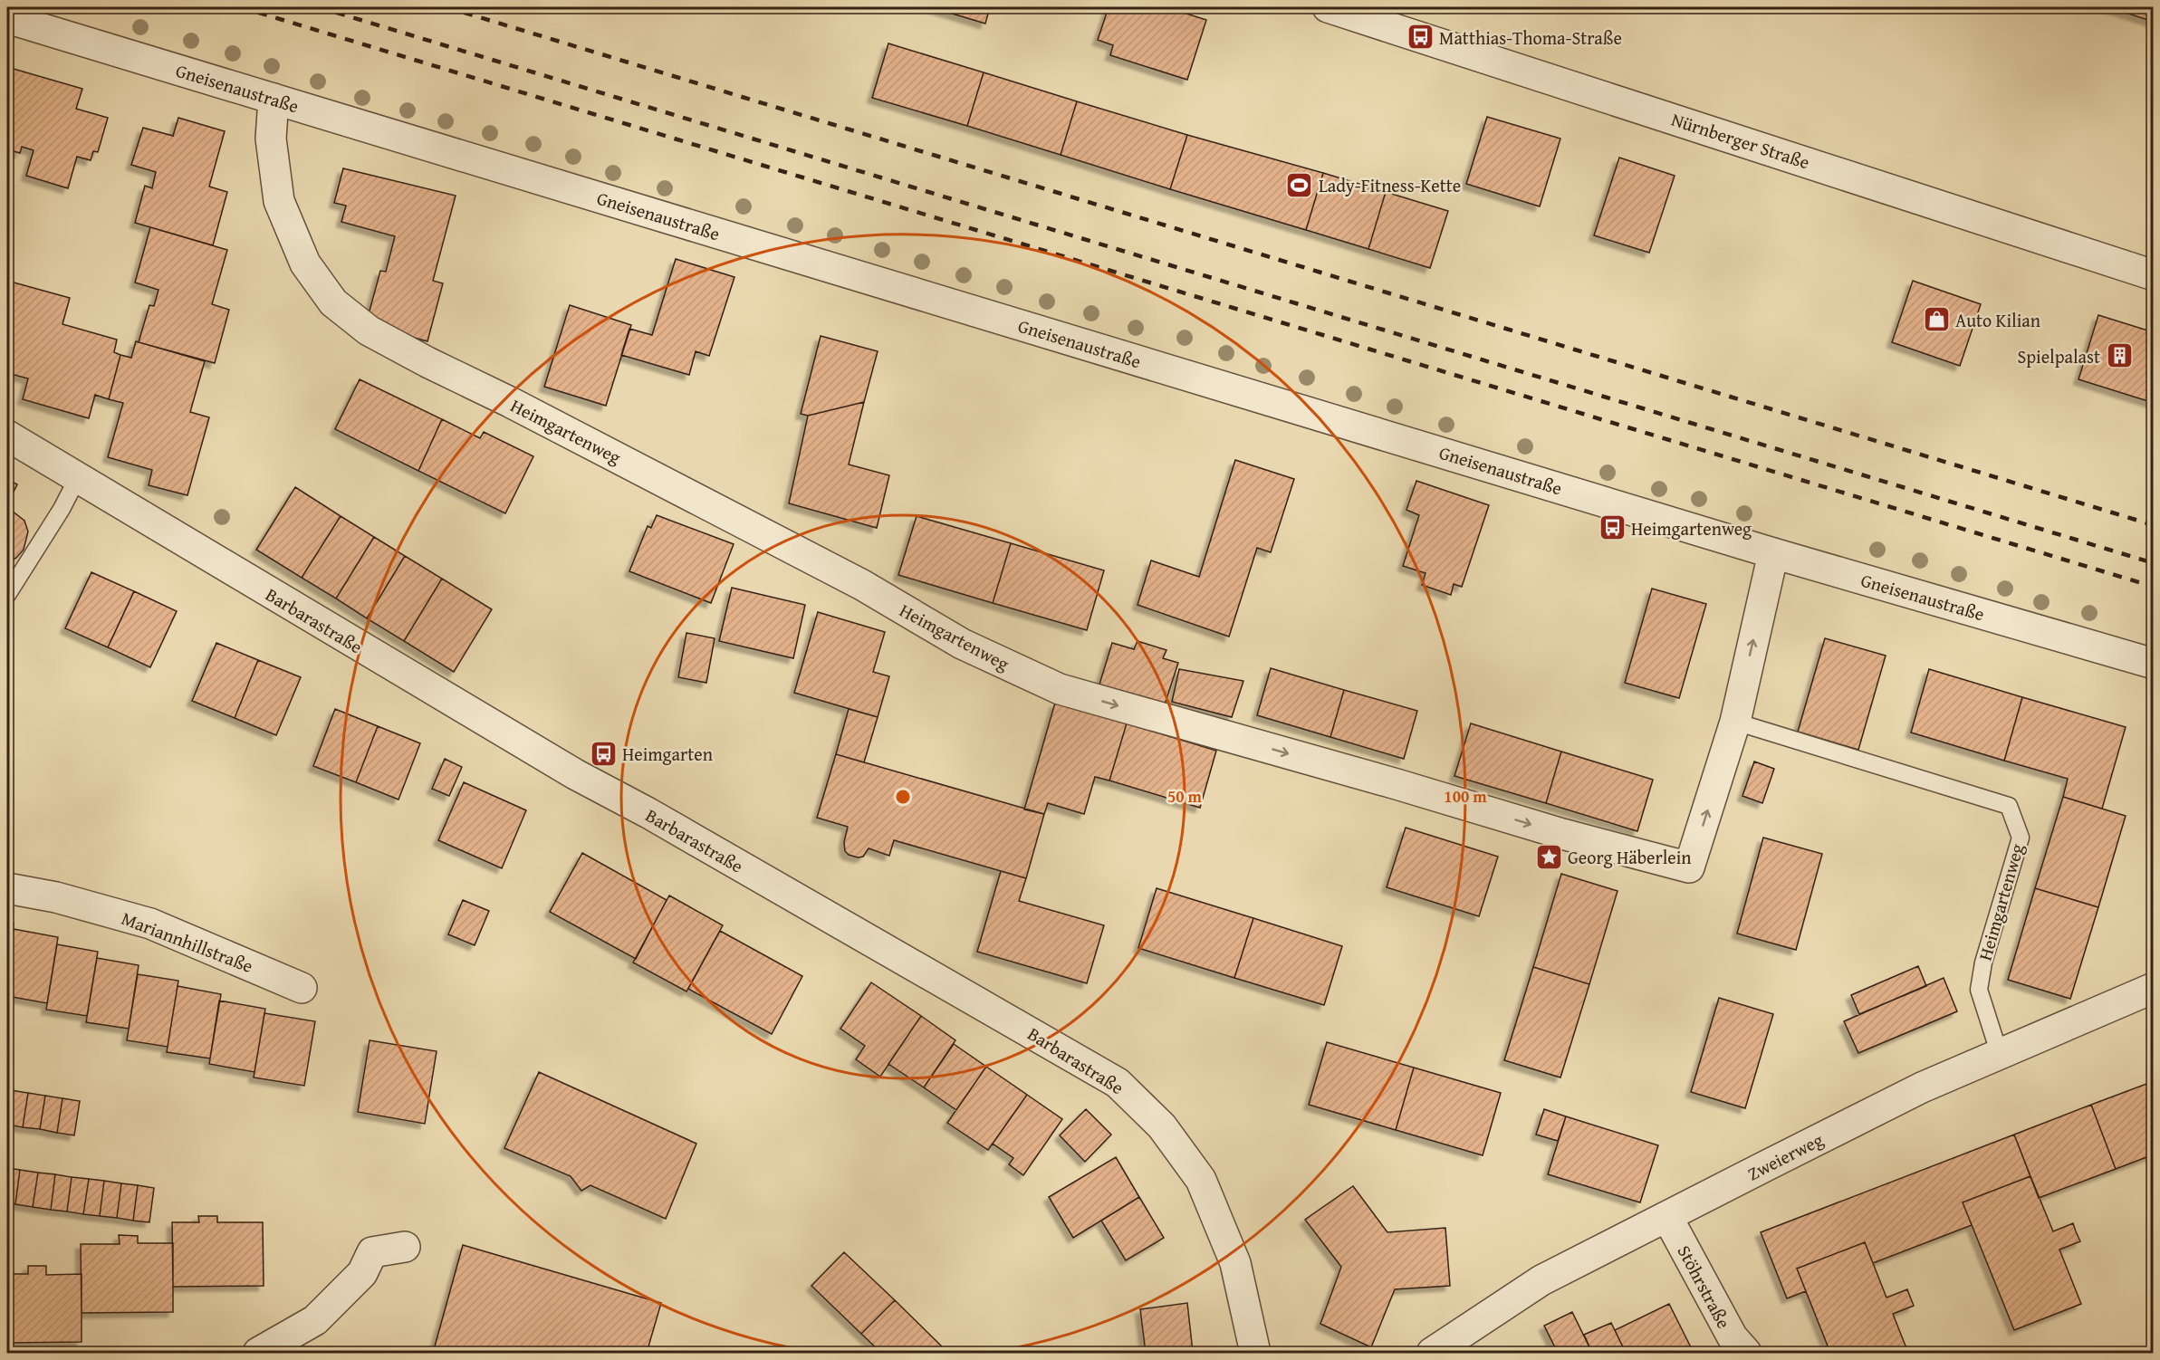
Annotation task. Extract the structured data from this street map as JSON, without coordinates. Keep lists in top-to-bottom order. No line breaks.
{"streets":{"street":["Gneisenaustraße","Nürnberger Straße","Heimgartenweg","Barbarastraße","Mariannhillstraße","Zweierweg","Stöhrstraße"]},"crossings":[["Gneisenaustraße","Heimgartenweg"],["Heimgartenweg","Zweierweg"],["Zweierweg","Stöhrstraße"]],"places":{"bus stop":["Matthias-Thoma-Straße","Heimgartenweg","Heimgarten"],"sports":["Lady-Fitness-Kette"],"shop":["Auto Kilian"],"building":["Spielpalast"],"place":["Georg Häberlein"]},"rings":["50 m","100 m"]}
